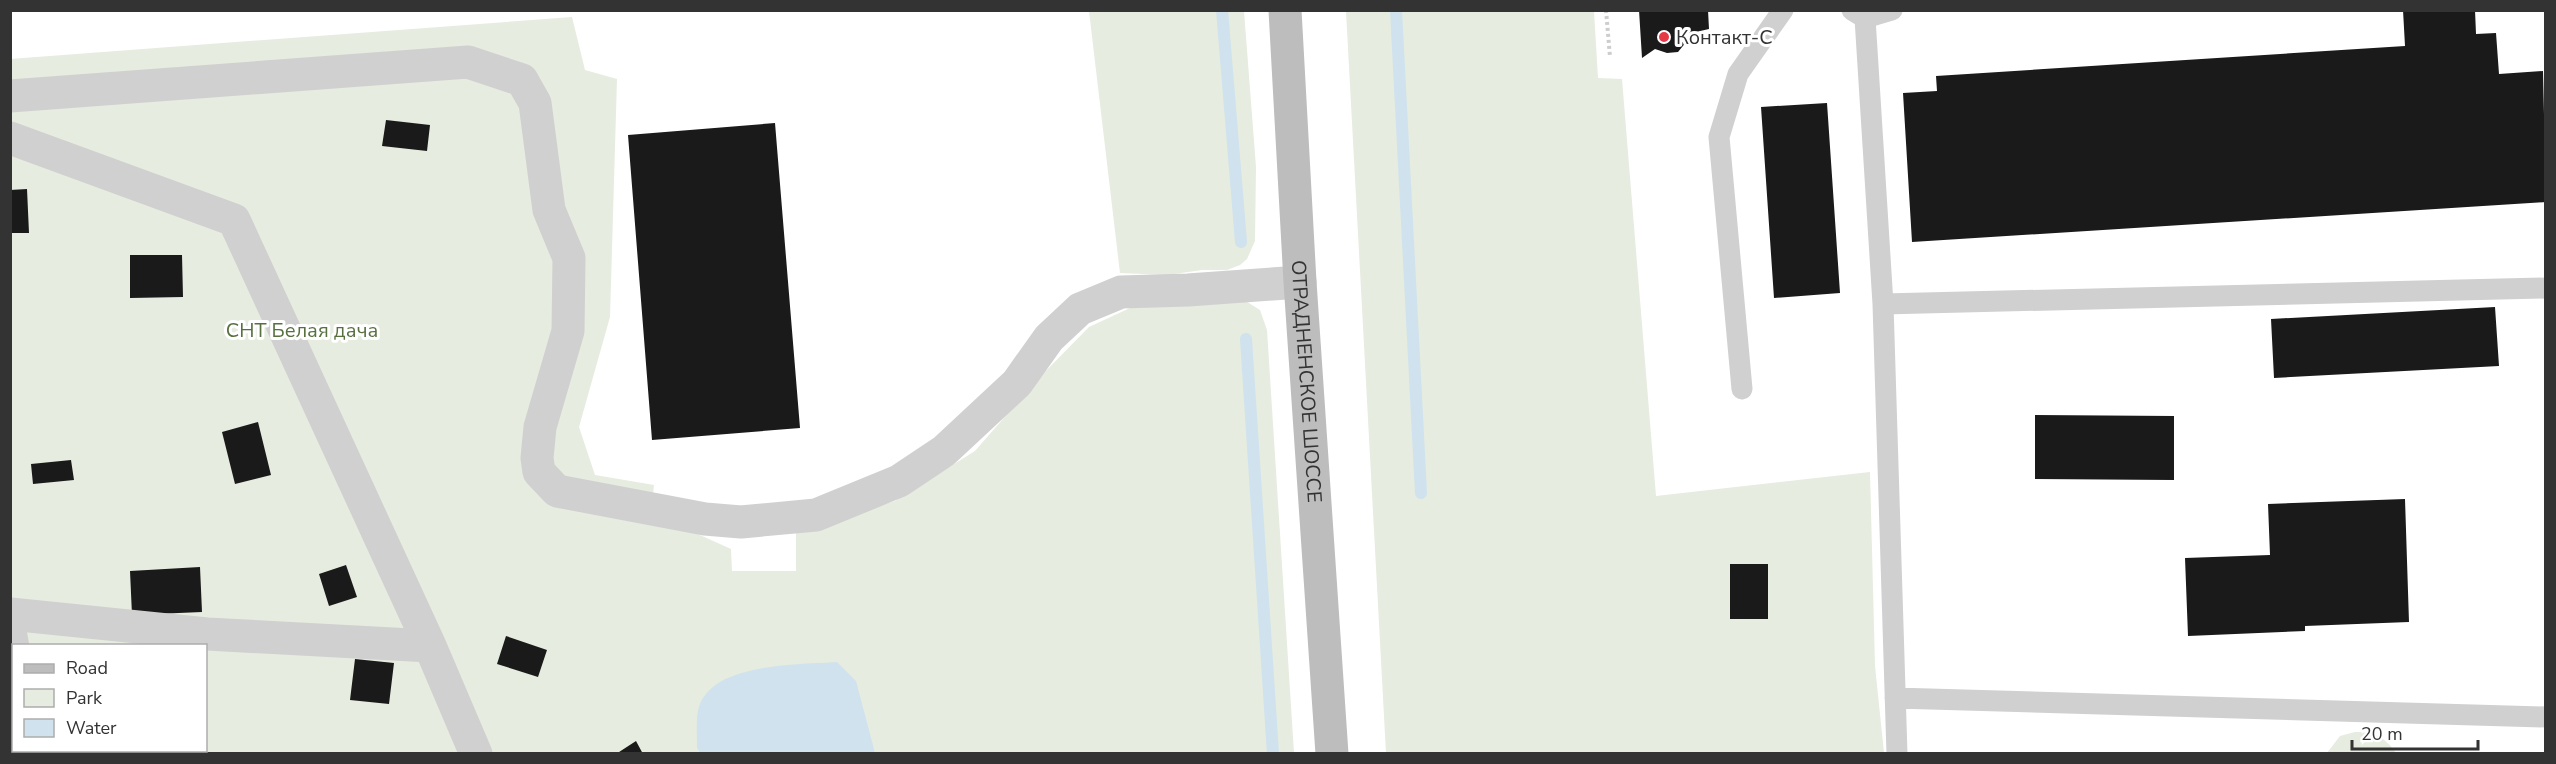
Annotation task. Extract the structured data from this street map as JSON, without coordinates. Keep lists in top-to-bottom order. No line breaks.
{"streets":{"main road":["ОТРАДНЕНСКОЕ ШОССЕ"]},"parks":["СНТ Белая дача"],"places":["Контакт-С"],"legend":["Road","Park","Water"],"scale_bar":"20 m"}
